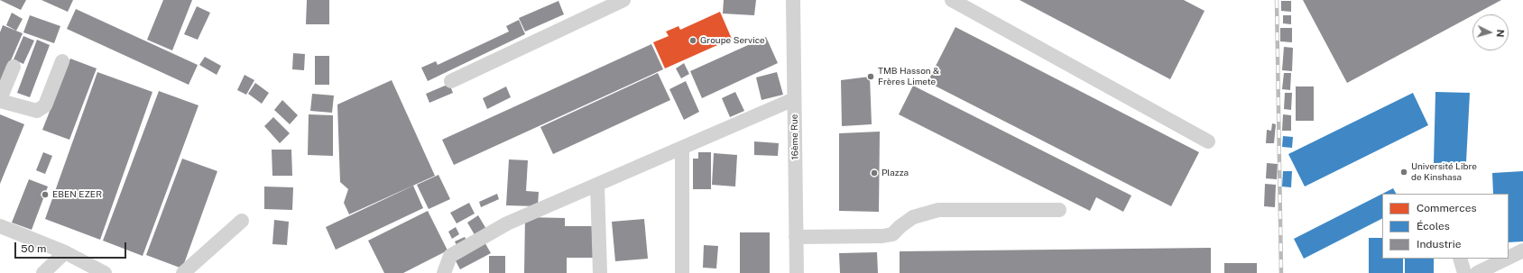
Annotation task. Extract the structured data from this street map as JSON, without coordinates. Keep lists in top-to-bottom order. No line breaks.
{"streets":{"street":["16ème Rue"]},"places":["Groupe Service","TMB Hasson & Frères Limete","Université Libre de Kinshasa","Plazza","EBEN EZER"],"legend":["Commerces","Écoles","Industrie"],"scale_bar":"50 m","north":"right"}
